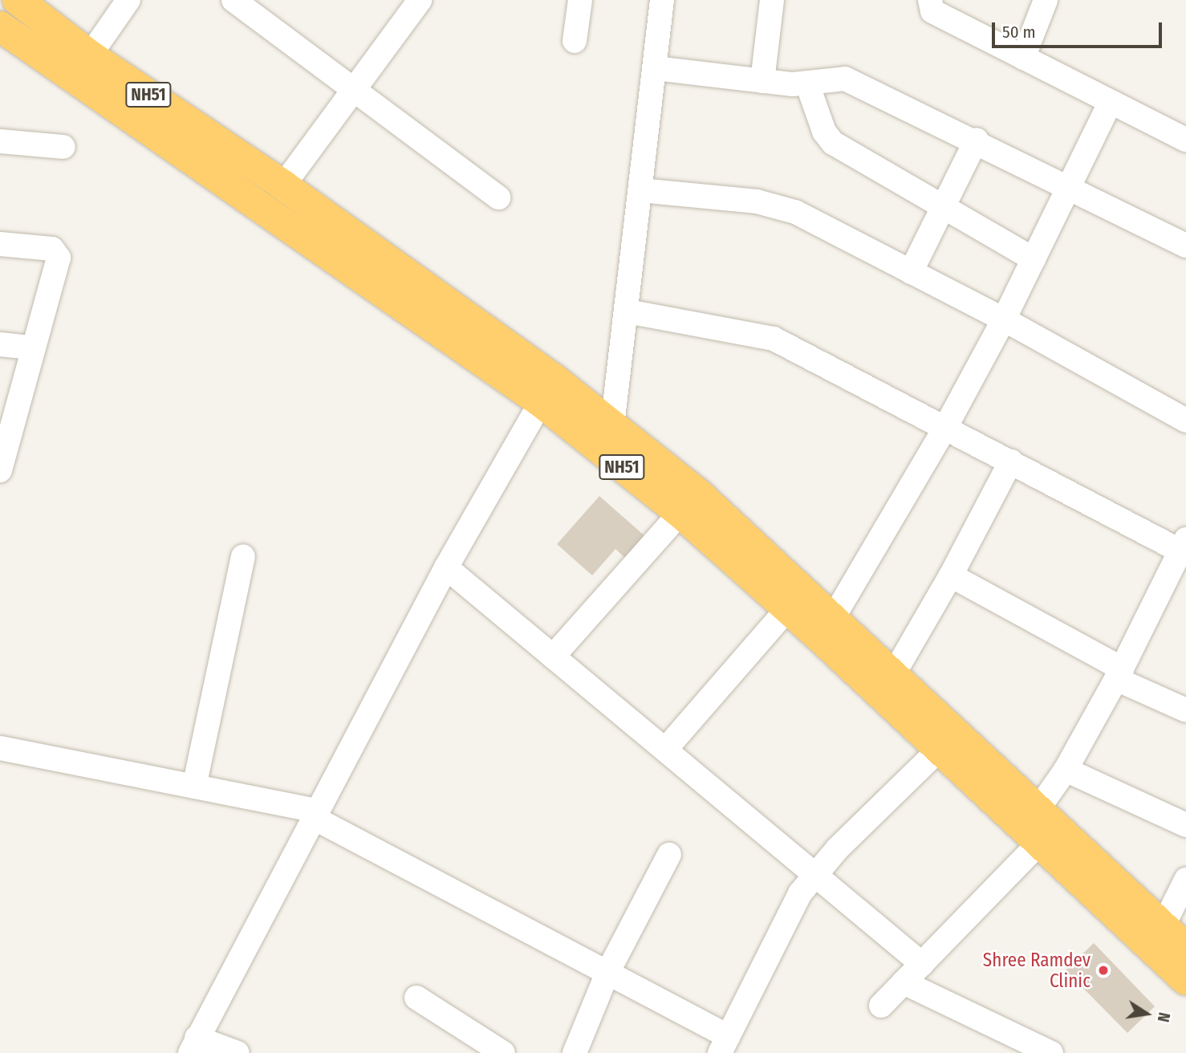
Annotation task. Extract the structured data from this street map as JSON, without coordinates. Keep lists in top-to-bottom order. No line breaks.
{"streets":{"highway":["NH51"]},"places":["Shree Ramdev Clinic"],"scale_bar":"50 m","north":"right"}
